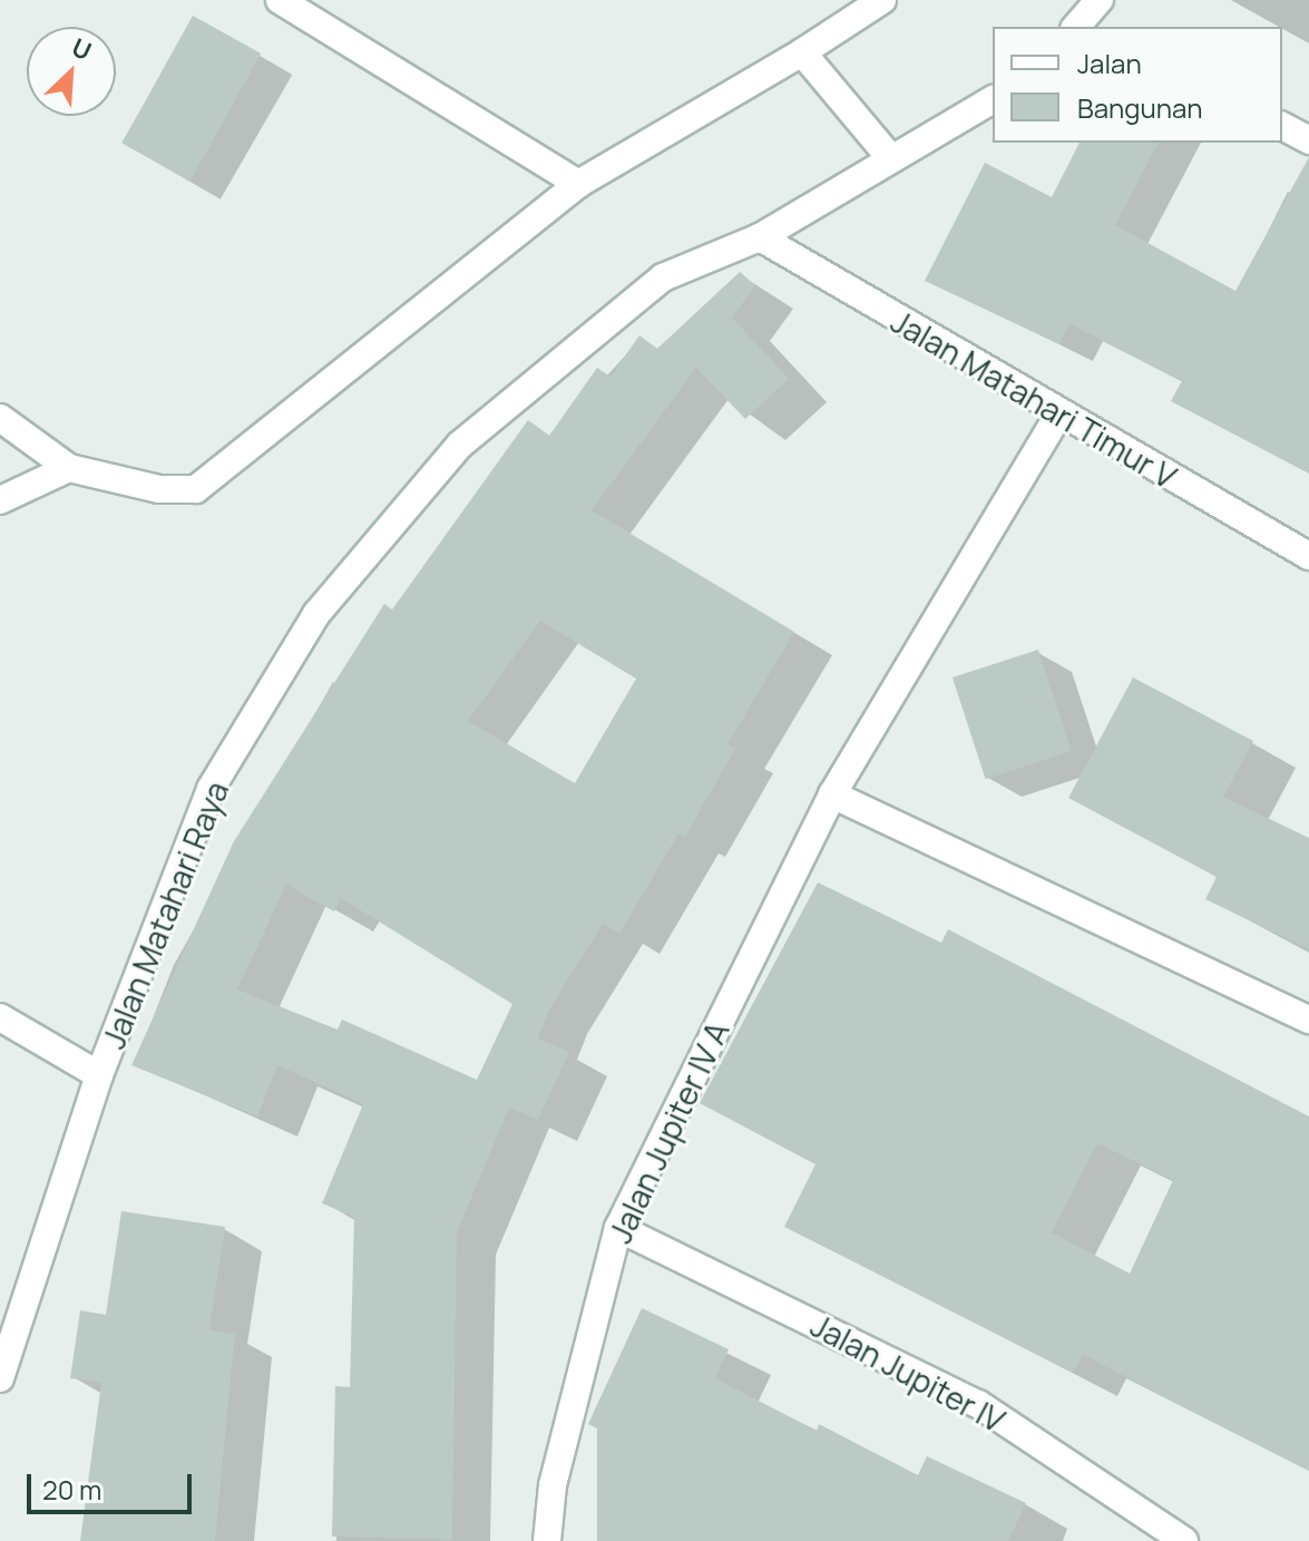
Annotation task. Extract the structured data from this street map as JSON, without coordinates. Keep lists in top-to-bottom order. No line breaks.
{"streets":{"street":["Jalan Matahari Timur V","Jalan Matahari Raya","Jalan Jupiter IV A","Jalan Jupiter IV"]},"crossings":[["Jalan Matahari Timur V","Jalan Matahari Raya"],["Jalan Matahari Timur V","Jalan Jupiter IV A"],["Jalan Jupiter IV A","Jalan Jupiter IV"]],"legend":["Jalan","Bangunan"],"scale_bar":"20 m","north":"top right"}
